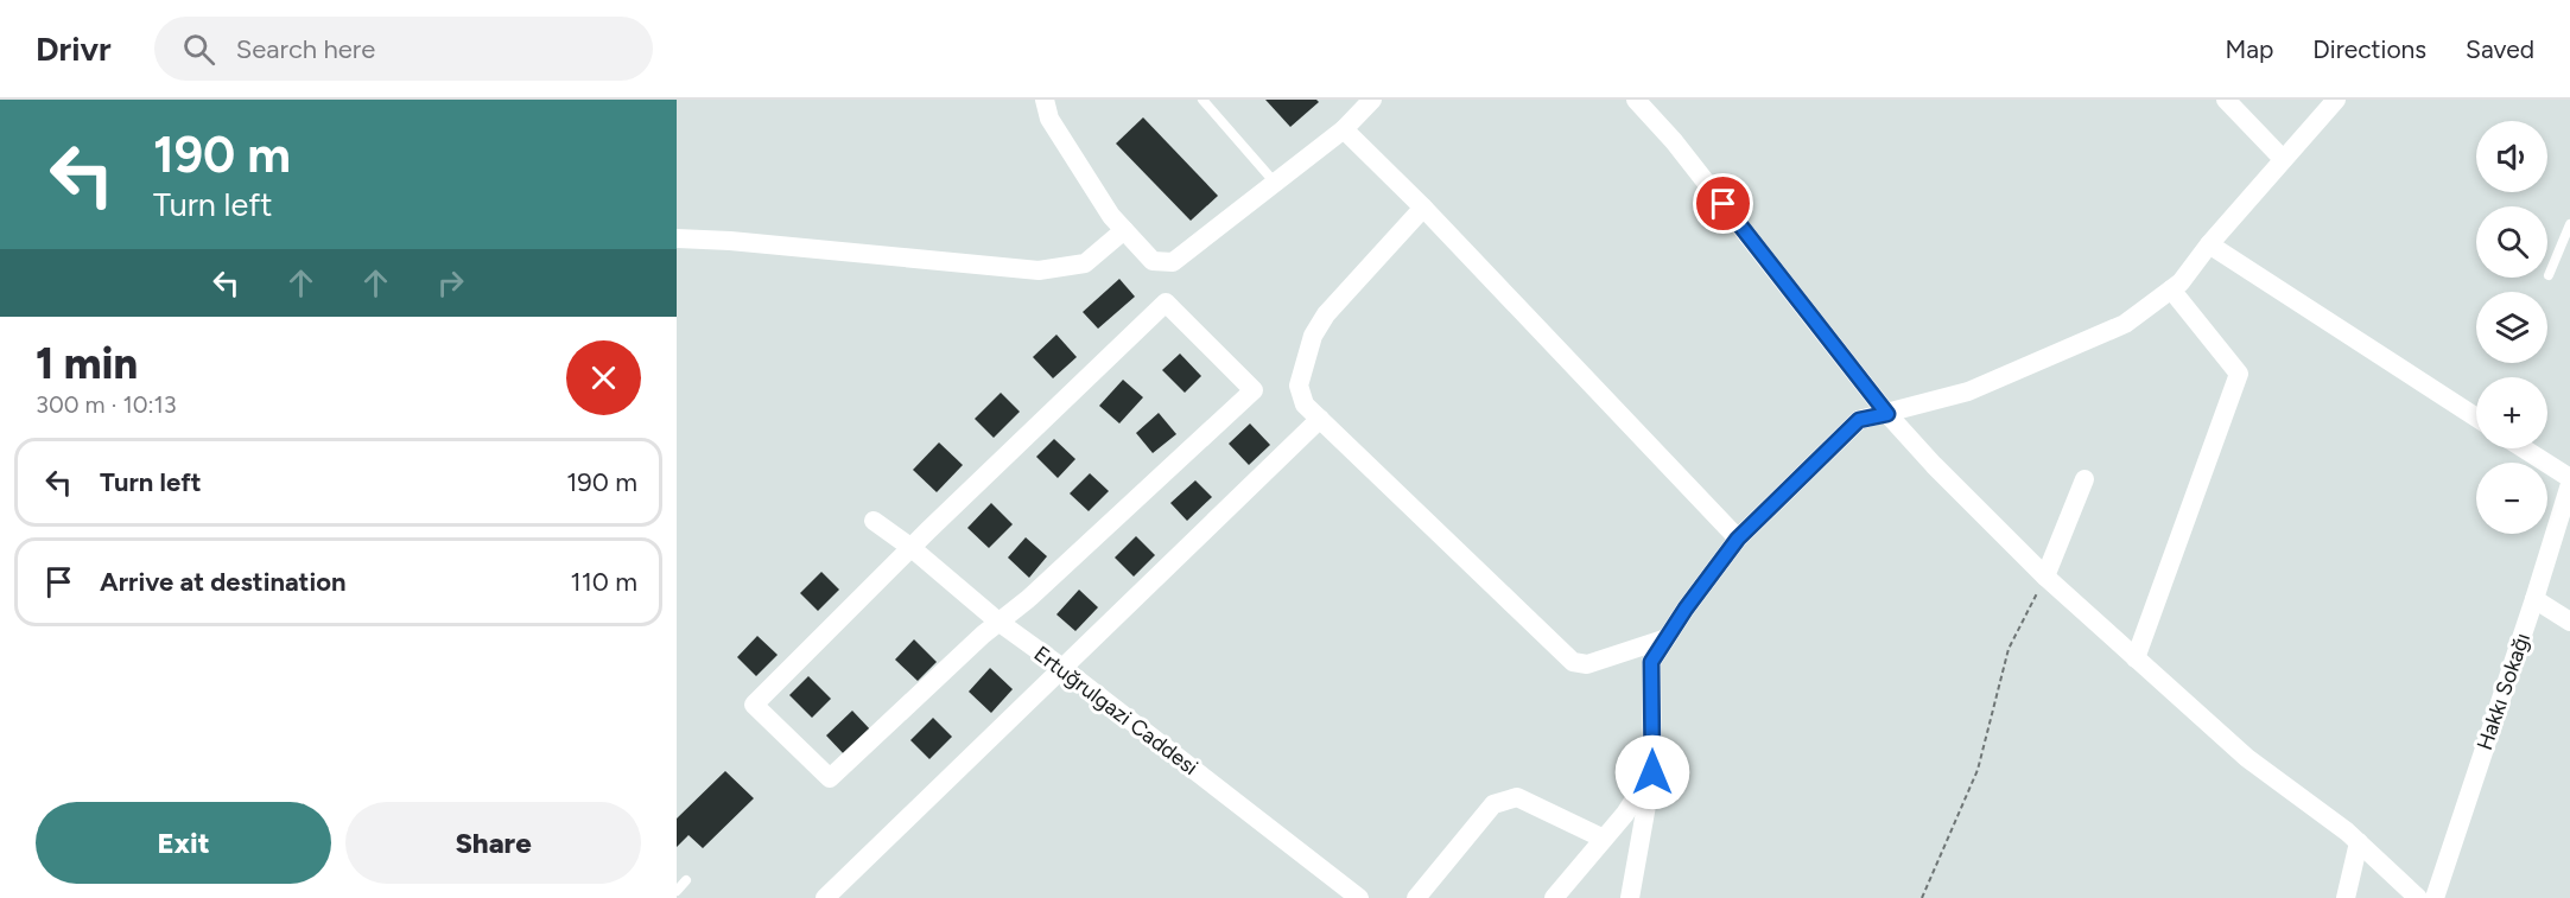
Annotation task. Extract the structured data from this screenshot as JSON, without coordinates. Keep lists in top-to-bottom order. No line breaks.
{"streets":{"street":["Hakkı Sokağı","Ertuğrulgazi Caddesi"]},"page":{"header":"Drivr","search":"Search here","nav":["Map","Directions","Saved"],"turn":["190 m","Turn left"],"map_buttons":["+","−"],"heading":["1 min","300 m · 10:13"],"list":[{"name":"Turn left","value":"190 m"},{"name":"Arrive at destination","value":"110 m"}],"buttons":["Exit","Share"]}}
